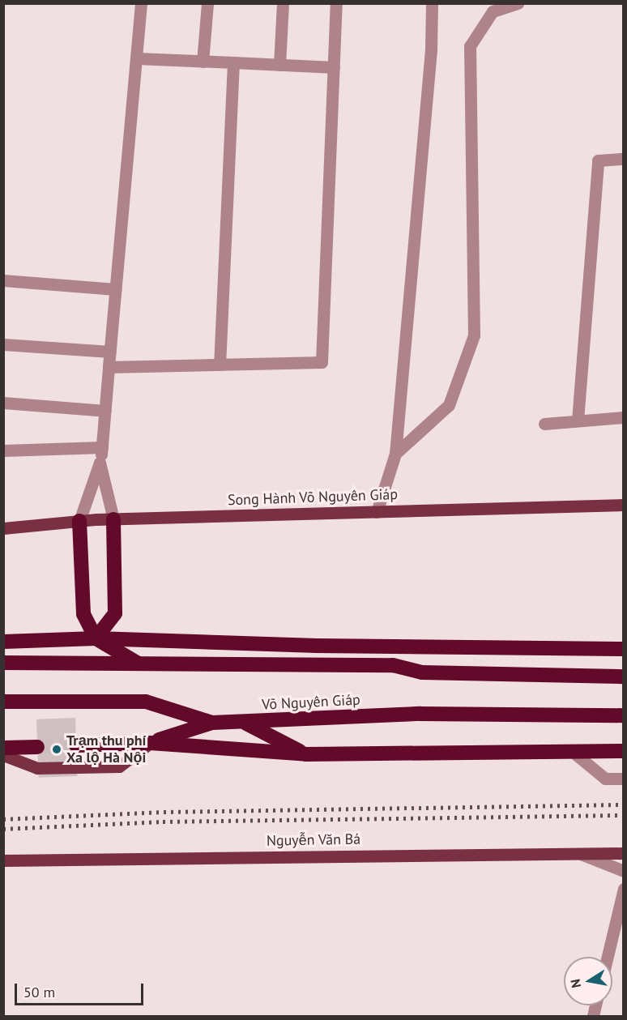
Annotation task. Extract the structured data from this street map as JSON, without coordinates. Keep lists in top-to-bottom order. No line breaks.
{"streets":{"highway":["Võ Nguyên Giáp"],"main road":["Song Hành Võ Nguyên Giáp","Nguyễn Văn Bá"]},"places":["Trạm thu phí Xa lộ Hà Nội"],"scale_bar":"50 m","north":"left"}
